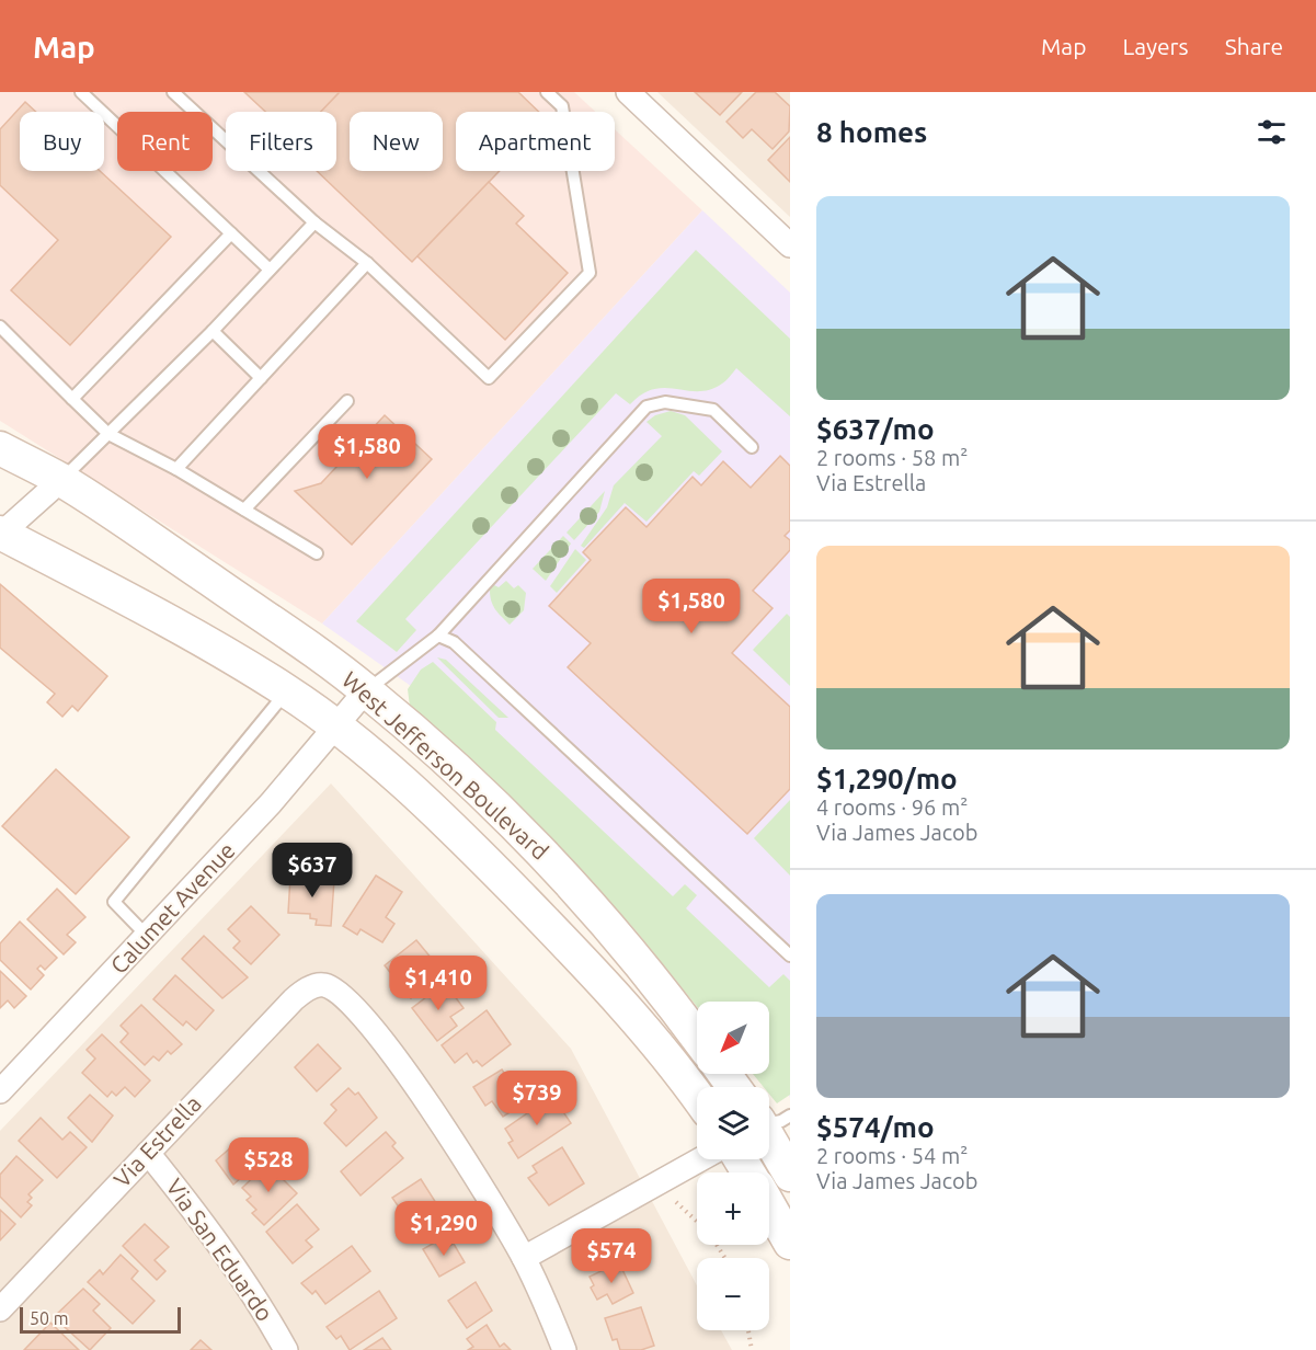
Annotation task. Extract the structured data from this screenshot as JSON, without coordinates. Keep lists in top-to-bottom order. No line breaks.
{"streets":{"main road":["West Jefferson Boulevard"],"street":["Calumet Avenue","Via Estrella","Via San Eduardo"]},"crossings":[["West Jefferson Boulevard","Calumet Avenue"],["Via Estrella","Via San Eduardo"]],"scale_bar":"50 m","north":"bottom left","page":{"header":"Map","nav":["Map","Layers","Share"],"heading":"8 homes","chip":["Buy","Rent","Filters","New","Apartment"],"list":[{"name":"$637/mo","note":"2 rooms · 58 m² · Via Estrella"},{"name":"$1,290/mo","note":"4 rooms · 96 m² · Via James Jacob"},{"name":"$574/mo","note":"2 rooms · 54 m² · Via James Jacob"}],"price":["$1,580","$1,580","$637","$1,410","$739","$528","$1,290","$574"],"map_buttons":["+","−"],"scale":"50 m"}}
